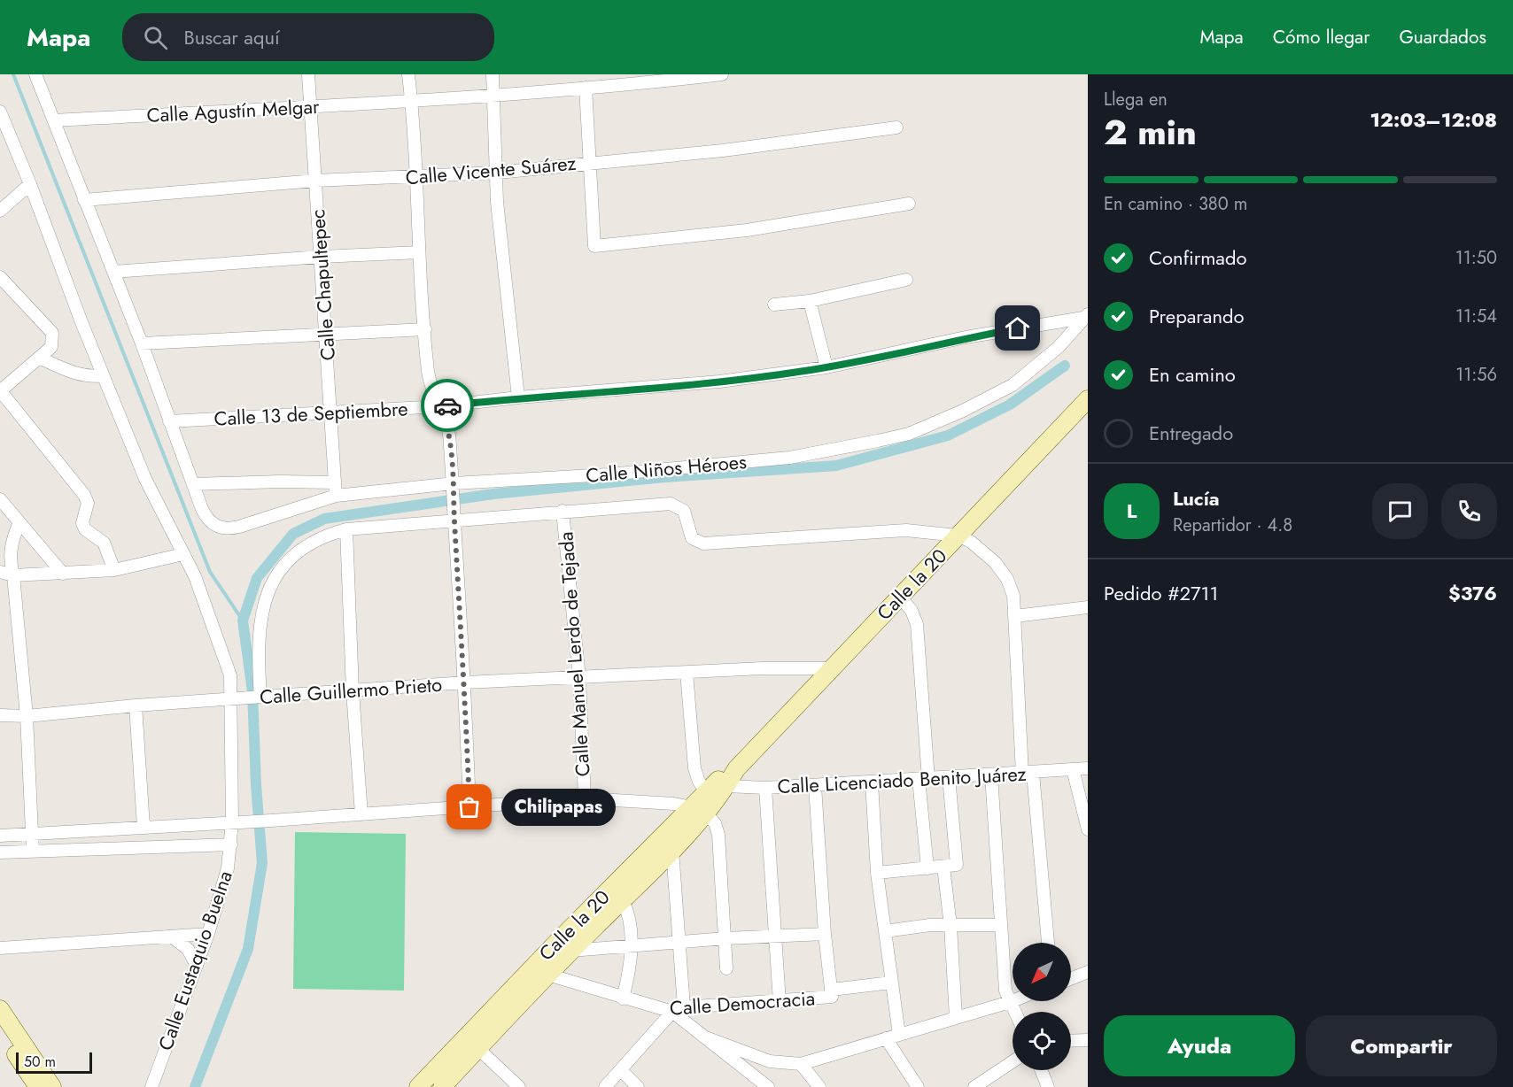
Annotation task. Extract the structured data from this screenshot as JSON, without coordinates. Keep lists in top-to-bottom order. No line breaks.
{"streets":{"street":["Calle Agustín Melgar","Calle Vicente Suárez","Calle Chapultepec","Calle 13 de Septiembre","Calle Niños Héroes","Calle la 20","Calle Manuel Lerdo de Tejada","Calle Guillermo Prieto","Calle Licenciado Benito Juárez","Calle Eustaquio Buelna","Calle Democracia"]},"crossings":[["Calle Agustín Melgar","Calle Chapultepec"],["Calle Vicente Suárez","Calle Chapultepec"],["Calle Chapultepec","Calle 13 de Septiembre"],["Calle Chapultepec","Calle Niños Héroes"],["Calle 13 de Septiembre","Calle Niños Héroes"],["Calle la 20","Calle Guillermo Prieto"],["Calle la 20","Calle Licenciado Benito Juárez"],["Calle la 20","Calle Democracia"],["Calle Manuel Lerdo de Tejada","Calle Guillermo Prieto"],["Calle Guillermo Prieto","Calle Eustaquio Buelna"]],"places":["Chilipapas"],"scale_bar":"50 m","north":"bottom left","page":{"header":"Mapa","search":"Buscar aquí","nav":["Mapa","Cómo llegar","Guardados"],"heading":["2 min","Llega en","12:03–12:08"],"panel":["Lucía","Repartidor · 4.8","Pedido #2711","$376"],"bar":"En camino · 380 m","list":[["Confirmado","11:50"],["Preparando","11:54"],["En camino","11:56"],"Entregado"],"round":"L","bubble":"Chilipapas","buttons":["Ayuda","Compartir"],"scale":"50 m"}}
